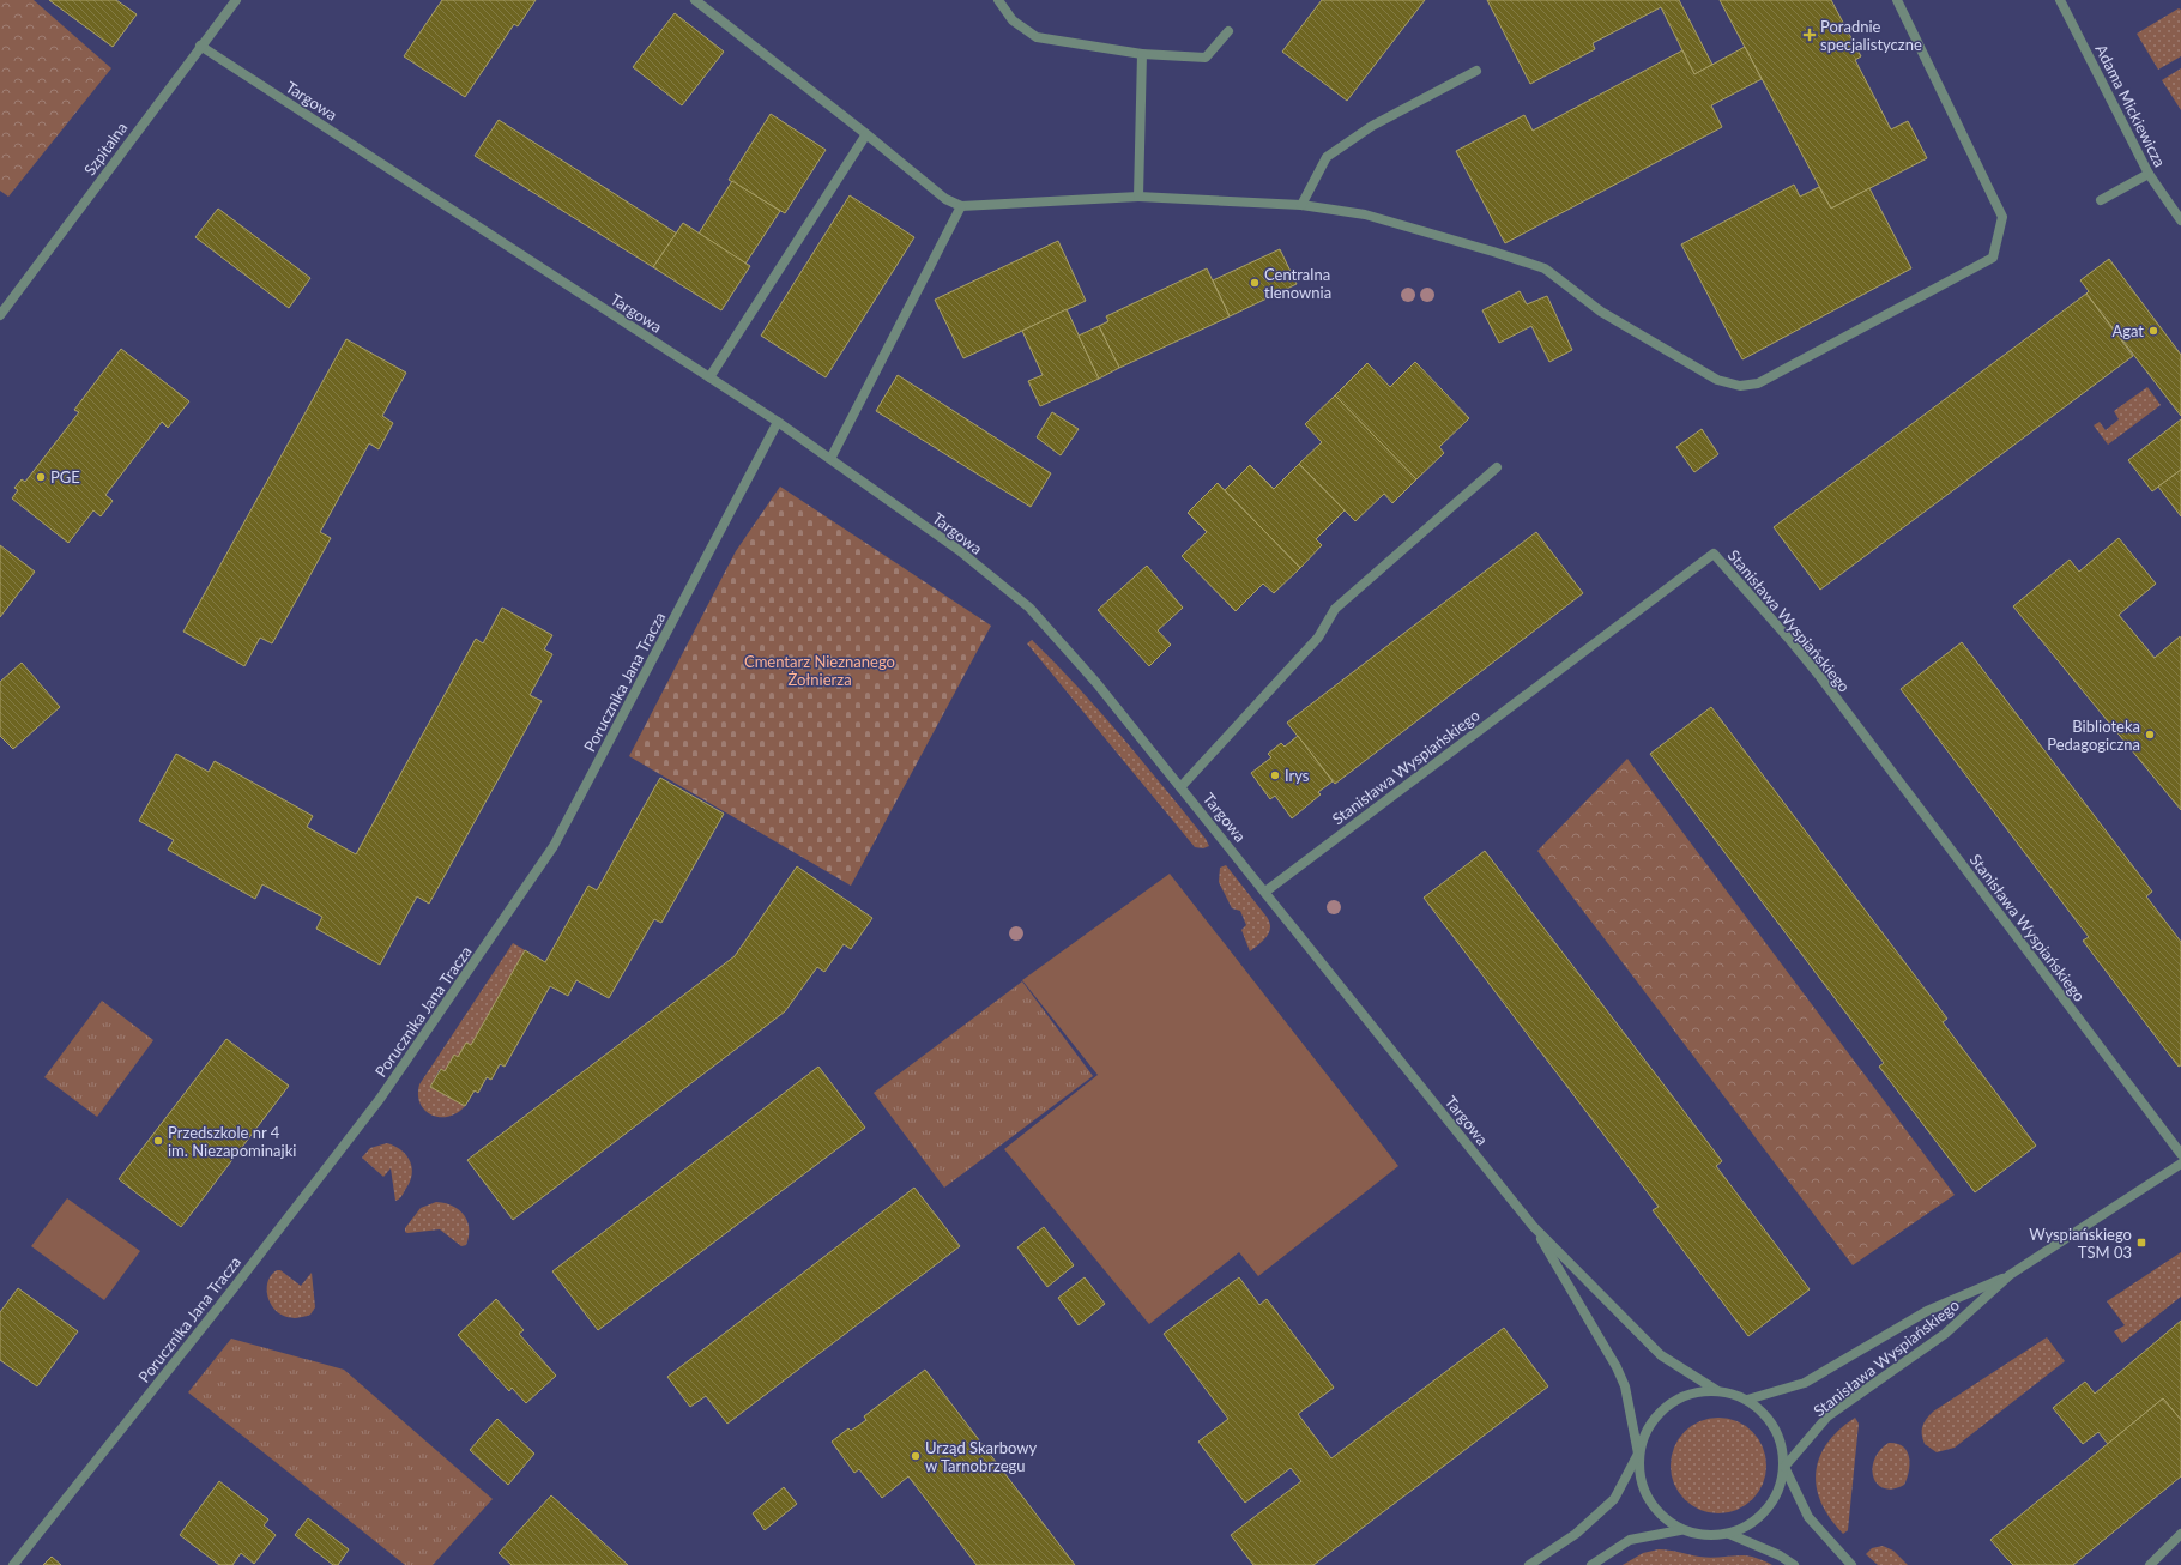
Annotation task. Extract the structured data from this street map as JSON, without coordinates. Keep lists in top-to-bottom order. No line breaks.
{"streets":{"street":["Targowa","Adama Mickiewicza","Szpitalna","Stanisława Wyspiańskiego","Porucznika Jana Tracza"]},"crossings":[["Targowa","Szpitalna"],["Targowa","Stanisława Wyspiańskiego"],["Targowa","Porucznika Jana Tracza"]],"parks":["Cmentarz Nieznanego Żołnierza"],"places":{"health":["Poradnie specjalistyczne"],"other":["Centralna tlenownia","Agat","PGE","Biblioteka Pedagogiczna","Irys","Przedszkole nr 4 im. Niezapominajki","Urząd Skarbowy w Tarnobrzegu"],"transit":["Wyspiańskiego TSM 03"]}}
